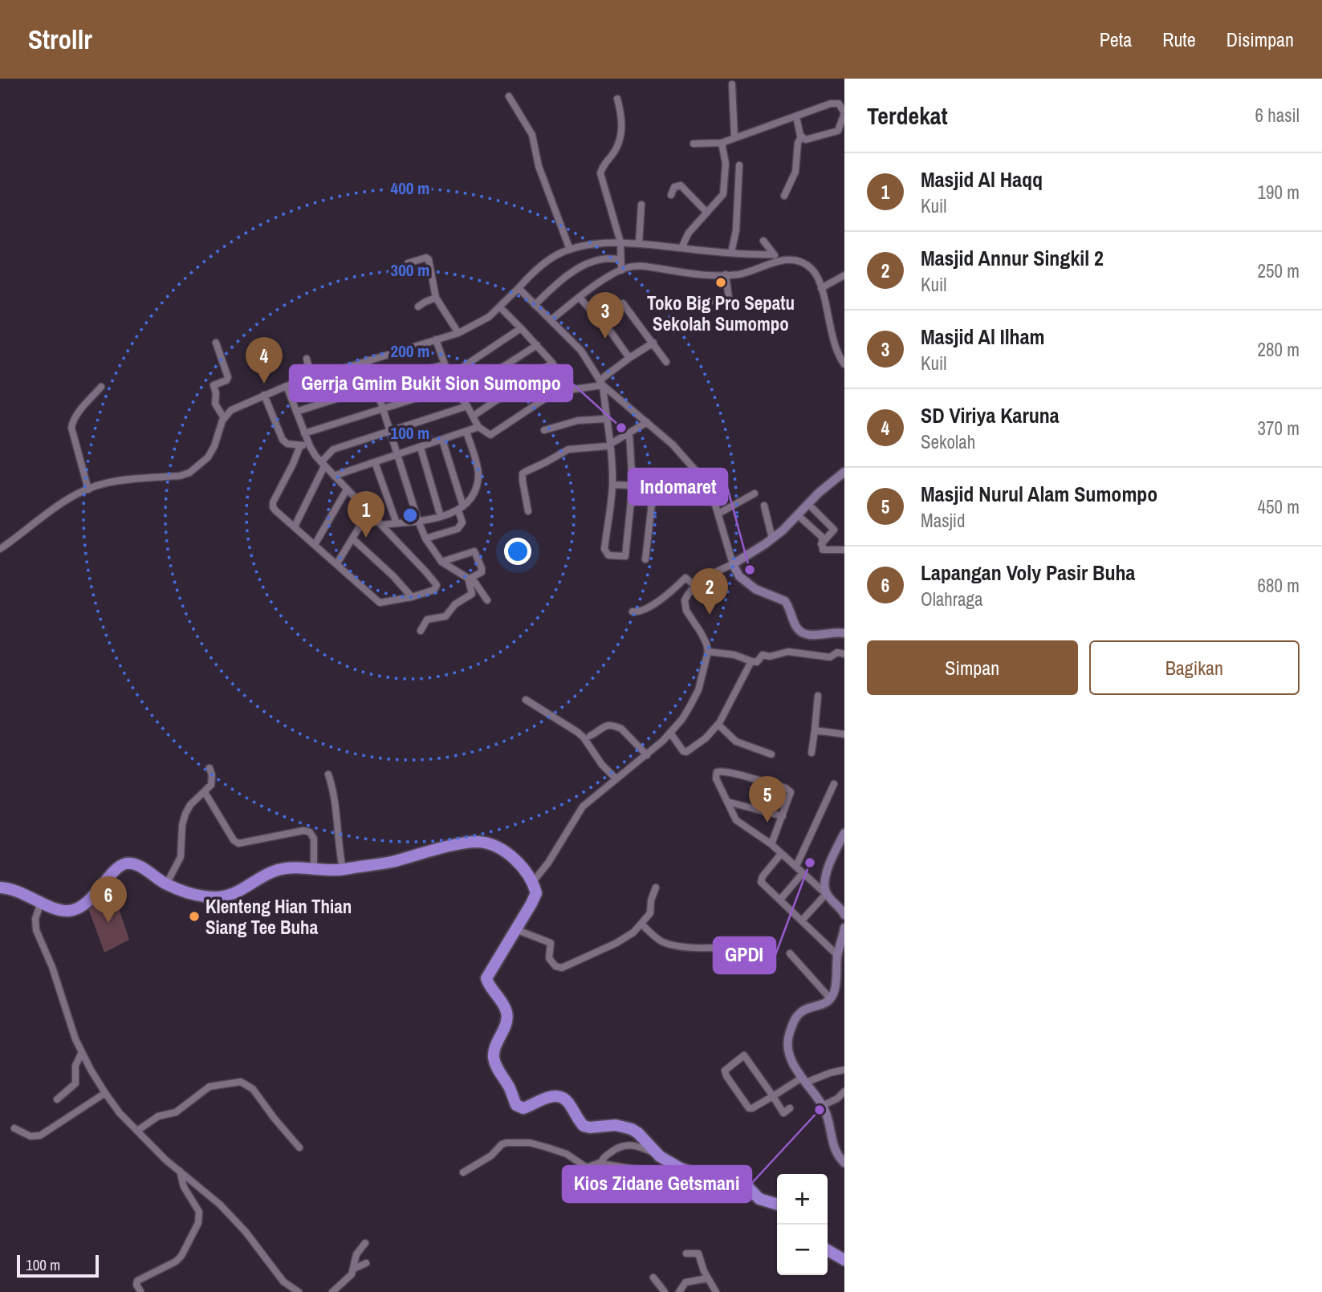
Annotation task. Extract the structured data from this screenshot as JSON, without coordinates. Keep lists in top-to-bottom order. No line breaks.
{"places":["Toko Big Pro Sepatu Sekolah Sumompo","Gerrja Gmim Bukit Sion Sumompo","Indomaret","GPDI","Klenteng Hian Thian Siang Tee Buha","Kios Zidane Getsmani"],"scale_bar":"100 m","page":{"header":"Strollr","nav":["Peta","Rute","Disimpan"],"heading":["Terdekat","6 hasil"],"list":[{"mark":"1","name":"Masjid Al Haqq","note":"Kuil","value":"190 m"},{"mark":"2","name":"Masjid Annur Singkil 2","note":"Kuil","value":"250 m"},{"mark":"3","name":"Masjid Al Ilham","note":"Kuil","value":"280 m"},{"mark":"4","name":"SD Viriya Karuna","note":"Sekolah","value":"370 m"},{"mark":"5","name":"Masjid Nurul Alam Sumompo","note":"Masjid","value":"450 m"},{"mark":"6","name":"Lapangan Voly Pasir Buha","note":"Olahraga","value":"680 m"}],"pins":["3","4","1","2","5","6"],"buttons":["Simpan","Bagikan"],"map_buttons":["+","−"],"scale":"100 m"},"rings":["400 m","300 m","200 m","100 m"]}
